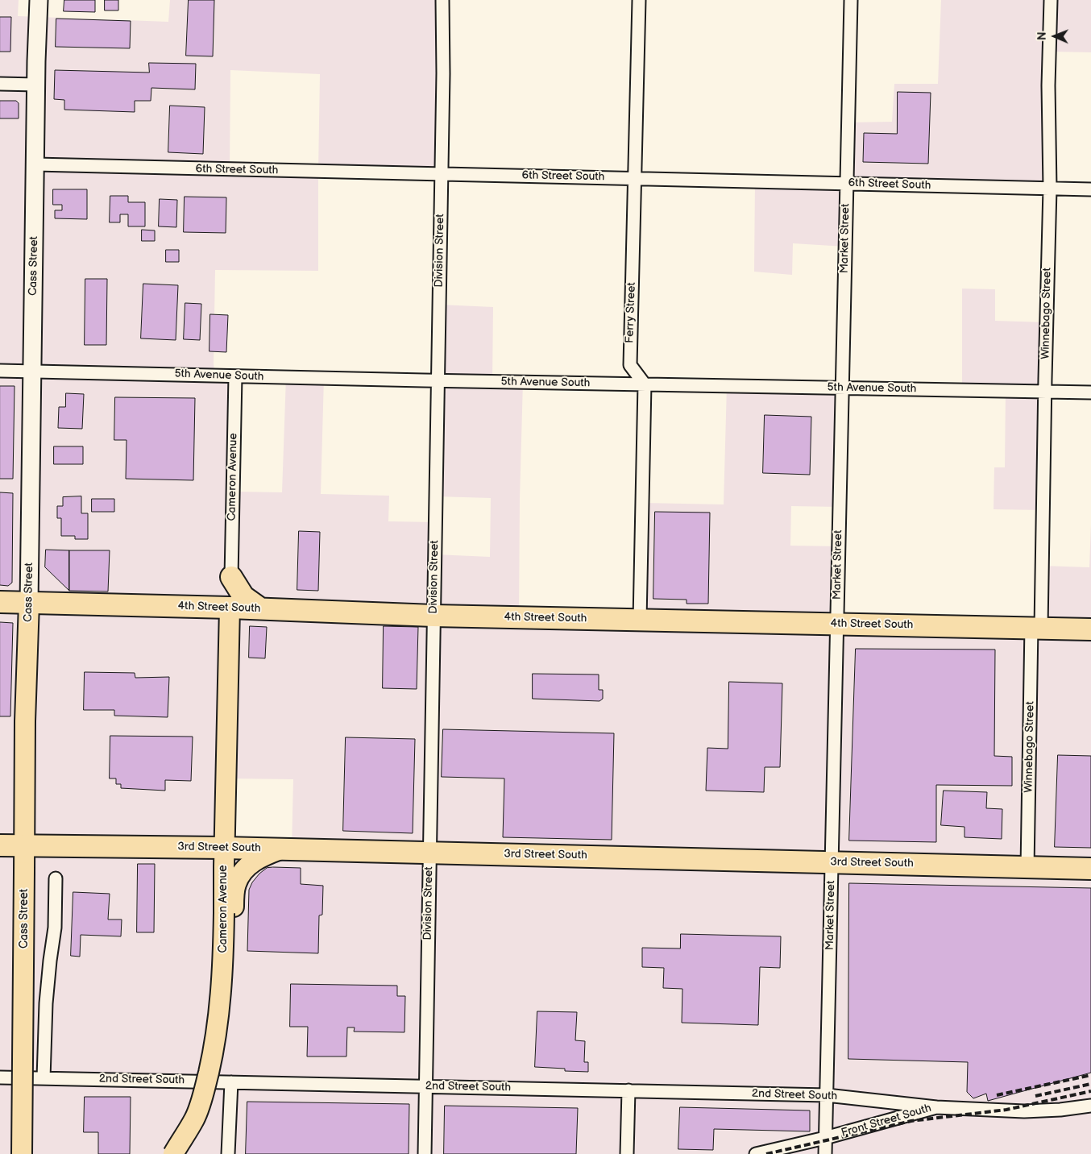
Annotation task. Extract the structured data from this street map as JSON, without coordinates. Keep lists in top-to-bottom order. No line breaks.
{"streets":{"highway":["4th Street South","3rd Street South"],"main road":["Cass Street","Cameron Avenue"],"street":["6th Street South","Market Street","Division Street","Ferry Street","Winnebago Street","5th Avenue South","2nd Street South","Front Street South"]},"crossings":[["6th Street South","Market Street"],["6th Street South","Division Street"],["6th Street South","Cass Street"],["6th Street South","Ferry Street"],["6th Street South","Winnebago Street"],["Market Street","5th Avenue South"],["Market Street","4th Street South"],["Market Street","3rd Street South"],["Market Street","2nd Street South"],["Market Street","Front Street South"],["Division Street","5th Avenue South"],["Division Street","4th Street South"],["Division Street","3rd Street South"],["Division Street","2nd Street South"],["Cass Street","5th Avenue South"],["Cass Street","4th Street South"],["Cass Street","3rd Street South"],["Cass Street","2nd Street South"],["Ferry Street","5th Avenue South"],["Winnebago Street","5th Avenue South"],["Winnebago Street","4th Street South"],["Winnebago Street","3rd Street South"],["5th Avenue South","Cameron Avenue"],["Cameron Avenue","4th Street South"],["Cameron Avenue","3rd Street South"],["2nd Street South","Front Street South"]],"north":"left"}
